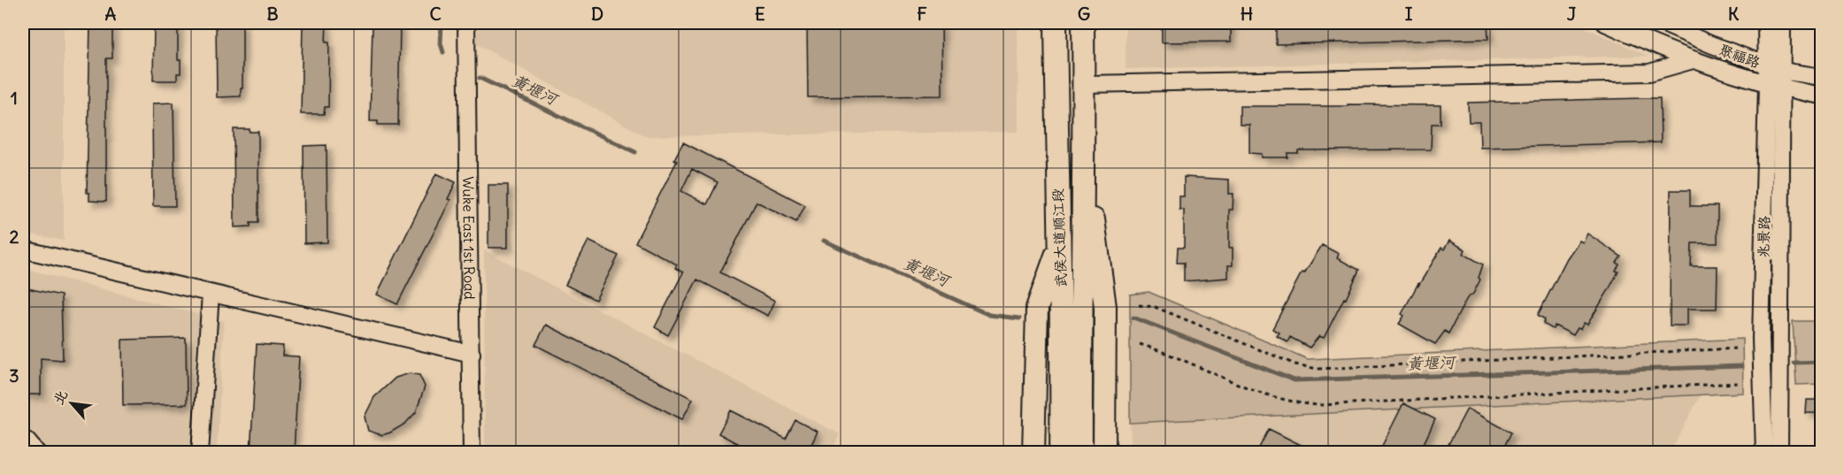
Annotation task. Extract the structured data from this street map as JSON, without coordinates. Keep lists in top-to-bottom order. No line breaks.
{"streets":{"main road":["武侯大道顺江段"],"street":["聚福路","Wuke East 1st Road","兆景路"]},"crossings":[["聚福路","兆景路"]],"water":["黄堰河"],"north":"top left","grid":{"columns":["A","B","C","D","E","F","G","H","I","J","K"],"rows":["1","2","3"]}}
